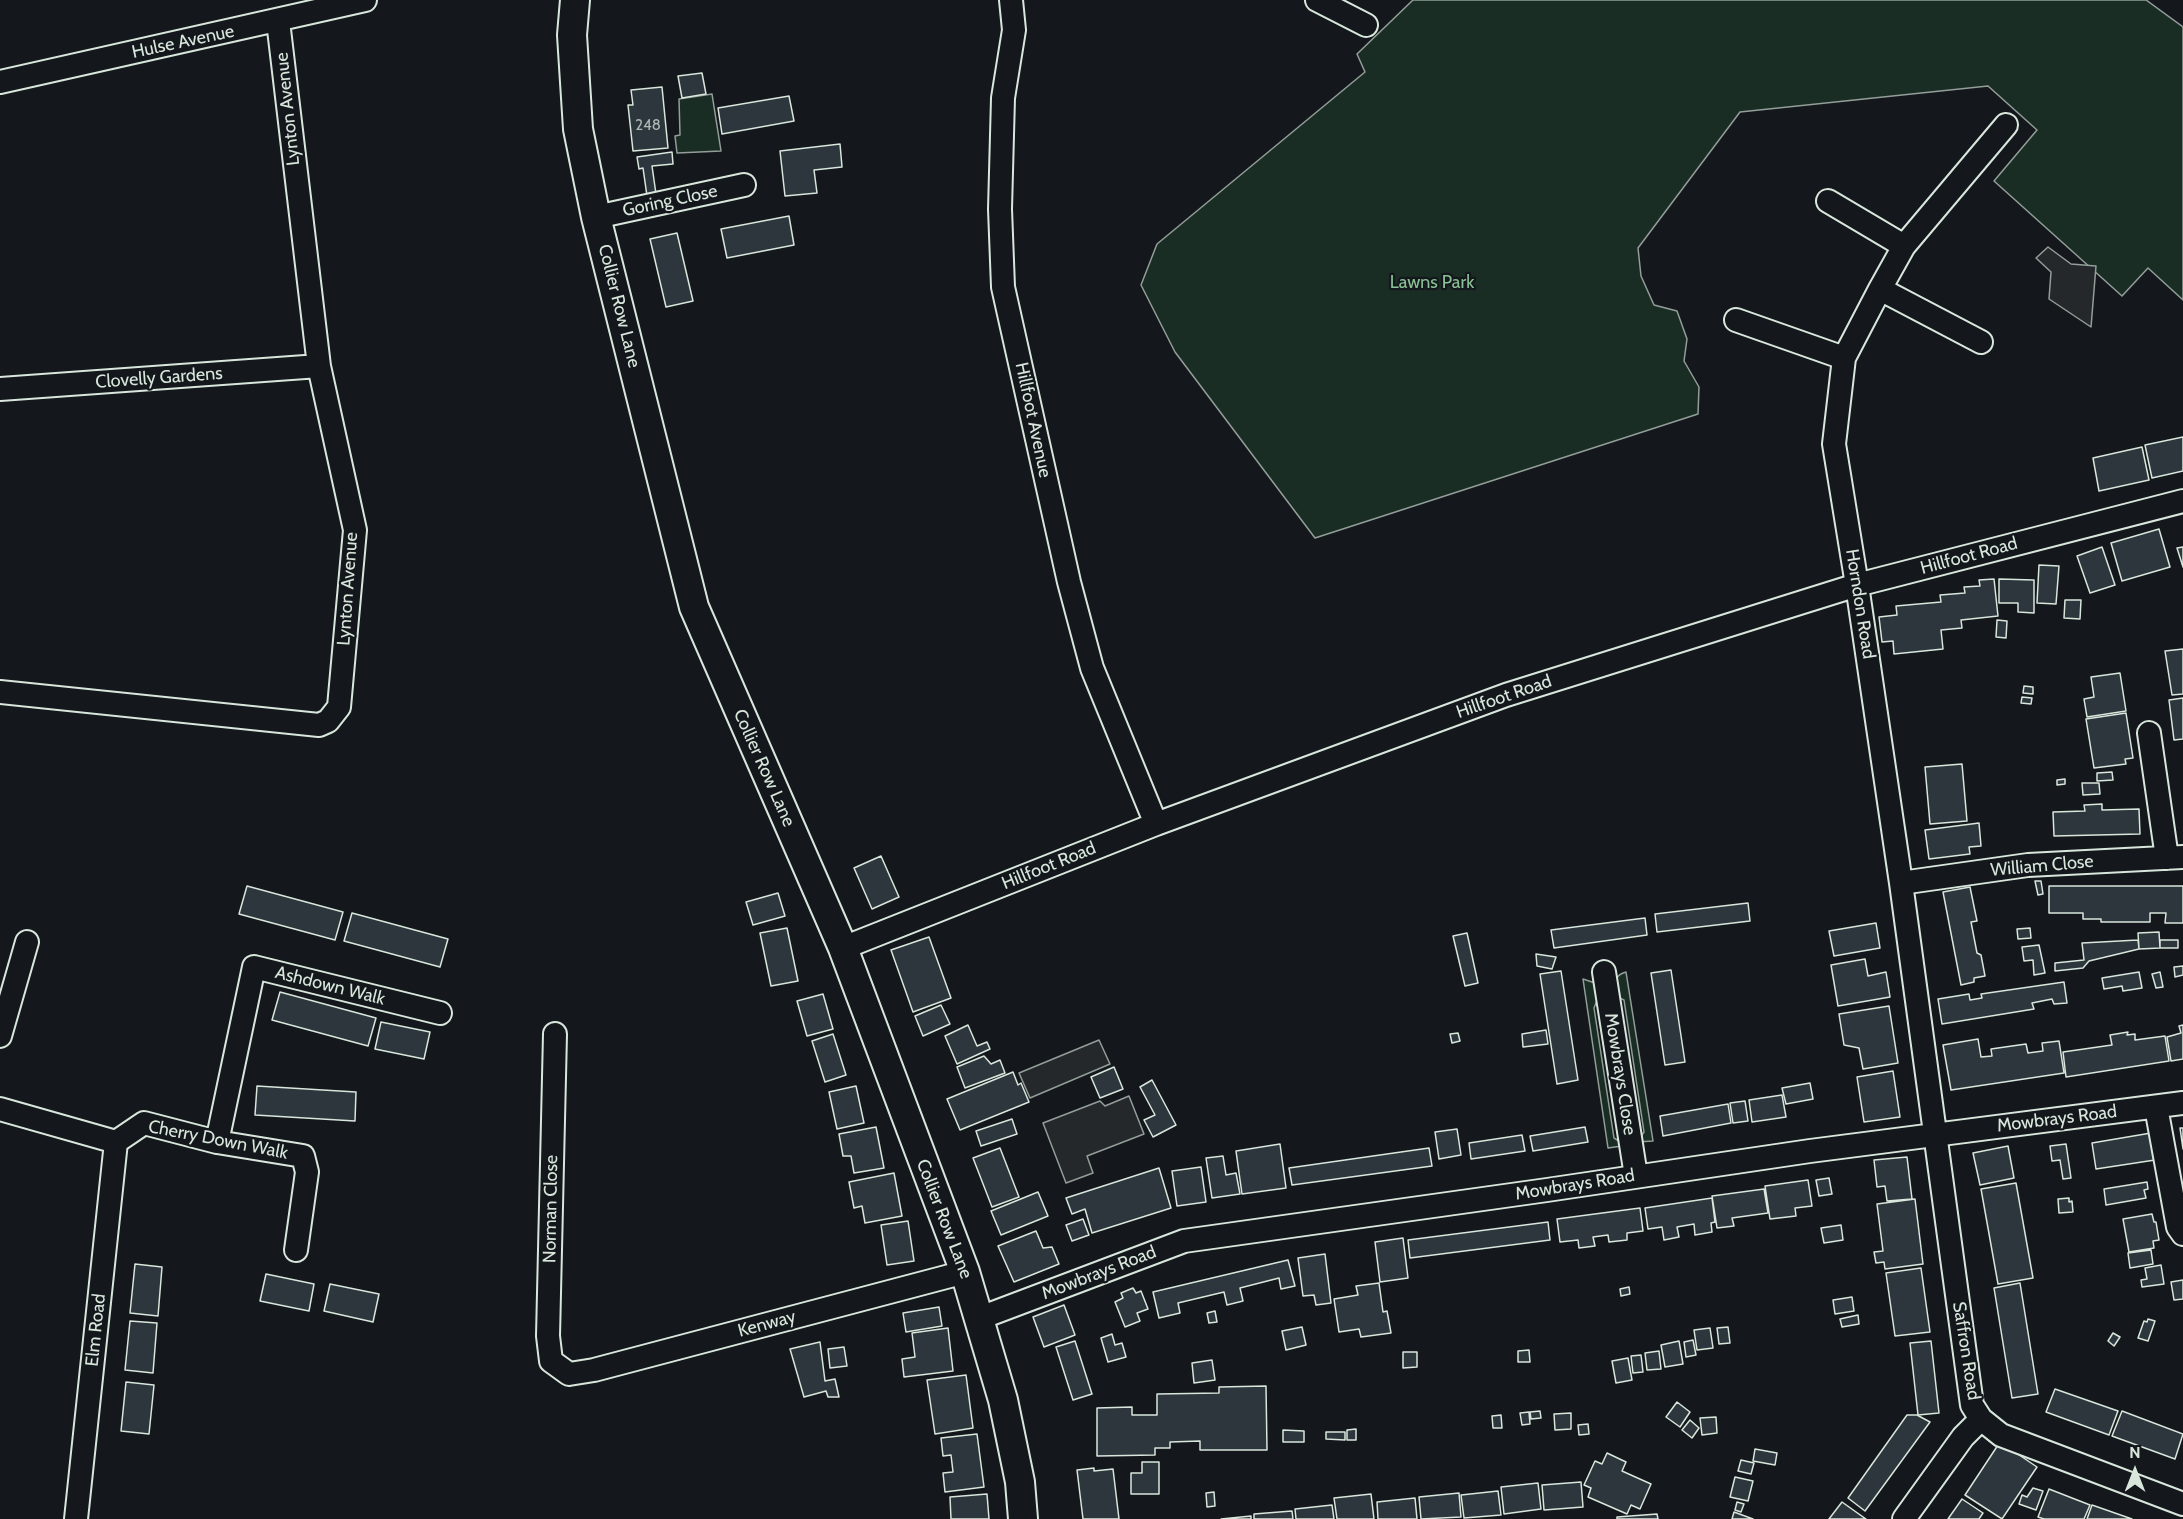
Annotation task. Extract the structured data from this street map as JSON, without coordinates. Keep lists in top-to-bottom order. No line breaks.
{"streets":{"main road":["Collier Row Lane"],"street":["Hulse Avenue","Lynton Avenue","Goring Close","Clovelly Gardens","Hillfoot Avenue","Hillfoot Road","Horndon Road","William Close","Ashdown Walk","Mowbrays Close","Mowbrays Road","Cherry Down Walk","Norman Close","Kenway","Elm Road","Saffron Road"]},"crossings":[["Hulse Avenue","Lynton Avenue"],["Lynton Avenue","Clovelly Gardens"],["Goring Close","Collier Row Lane"],["Collier Row Lane","Hillfoot Road"],["Collier Row Lane","Mowbrays Road"],["Collier Row Lane","Kenway"],["Hillfoot Avenue","Hillfoot Road"],["Hillfoot Road","Horndon Road"],["Horndon Road","William Close"],["Horndon Road","Mowbrays Road"],["Horndon Road","Saffron Road"],["Ashdown Walk","Cherry Down Walk"],["Mowbrays Close","Mowbrays Road"],["Mowbrays Road","Saffron Road"],["Cherry Down Walk","Elm Road"],["Norman Close","Kenway"]],"parks":["Lawns Park"],"house_numbers":["248"],"north":"top"}
